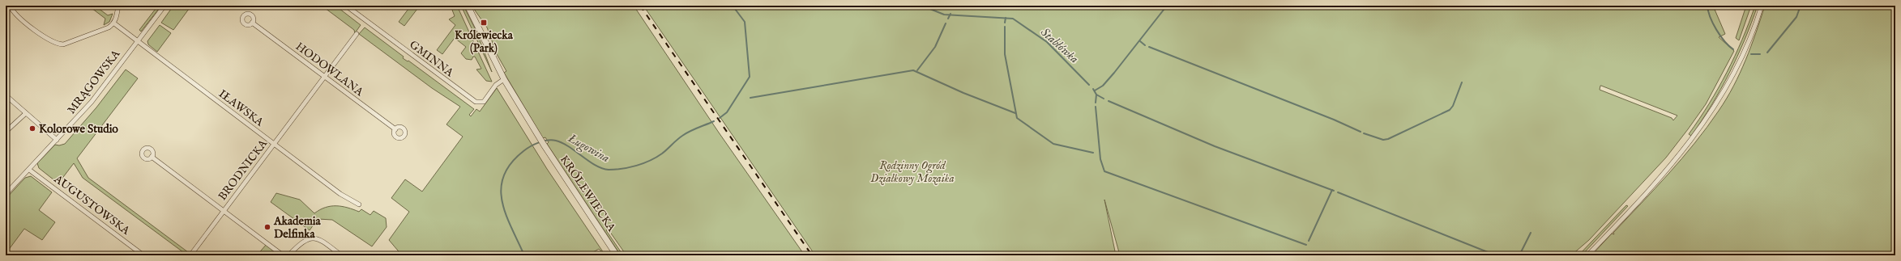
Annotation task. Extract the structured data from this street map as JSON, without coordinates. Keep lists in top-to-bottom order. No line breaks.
{"streets":{"street":["GMINNA","HODOWLANA","MRĄGOWSKA","IŁAWSKA","BRODNICKA","KRÓLEWIECKA","AUGUSTOWSKA"]},"crossings":[["GMINNA","KRÓLEWIECKA"],["HODOWLANA","BRODNICKA"],["MRĄGOWSKA","IŁAWSKA"],["MRĄGOWSKA","AUGUSTOWSKA"],["IŁAWSKA","BRODNICKA"]],"water":["Stabłówka","Ługowina"],"parks":["Rodzinny Ogród Działkowy Mozaika"],"places":{"transit":["Królewiecka (Park)"],"other":["Kolorowe Studio","Akademia Delfinka"]}}
